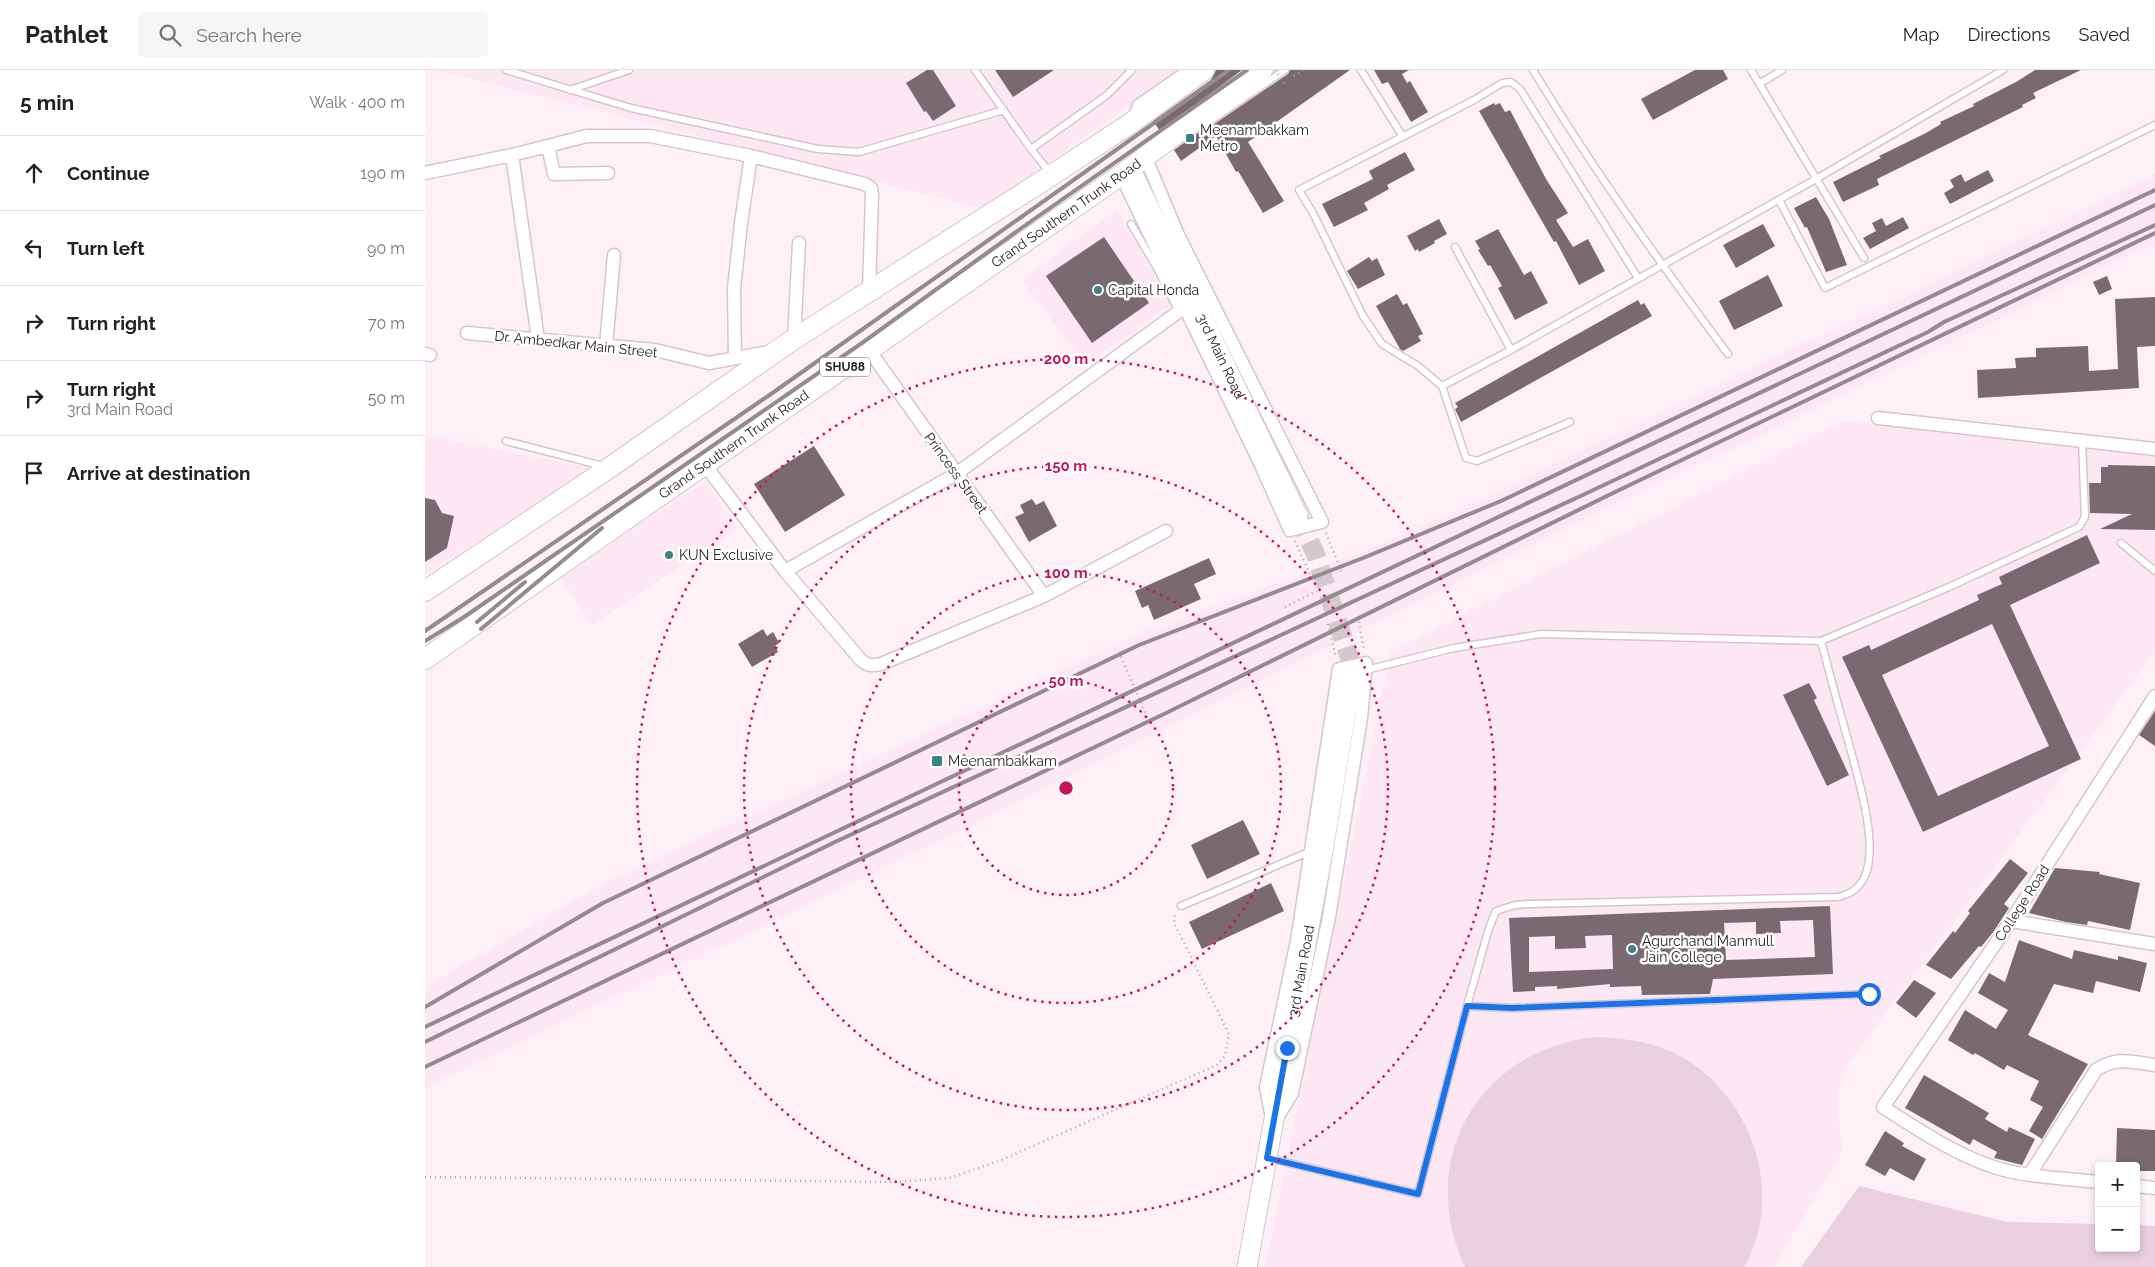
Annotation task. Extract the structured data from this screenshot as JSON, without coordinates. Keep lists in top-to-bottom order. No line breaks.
{"streets":{"main road":["Grand Southern Trunk Road","SHU88"],"street":["Dr. Ambedkar Main Street","3rd Main Road","Princess Street","College Road"]},"crossings":[["Grand Southern Trunk Road","3rd Main Road"],["Grand Southern Trunk Road","Princess Street"]],"places":{"transit":["Meenambakkam Metro","Meenambakkam"],"other":["Capital Honda","KUN Exclusive","Agurchand Manmull Jain College"]},"page":{"header":"Pathlet","search":"Search here","nav":["Map","Directions","Saved"],"heading":["5 min","Walk · 400 m"],"list":[["Continue","190 m"],["Turn left","90 m"],["Turn right","70 m"],["Turn right","3rd Main Road","50 m"],"Arrive at destination"],"map_buttons":["+","−"]},"rings":["200 m","150 m","100 m","50 m"]}
